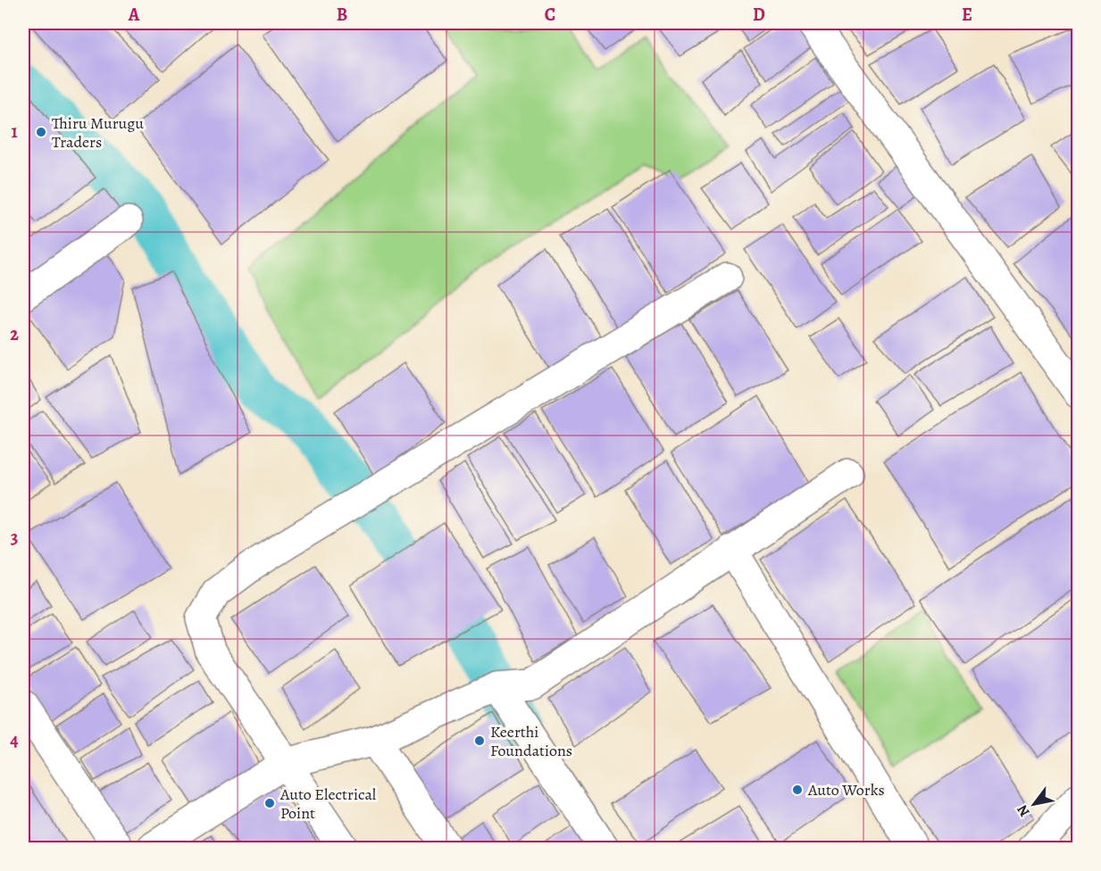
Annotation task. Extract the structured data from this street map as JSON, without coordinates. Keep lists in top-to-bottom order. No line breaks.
{"places":["Thiru Murugu Traders","Keerthi Foundations","Auto Works","Auto Electrical Point"],"north":"bottom left","grid":{"columns":["A","B","C","D","E"],"rows":["1","2","3","4"]}}
